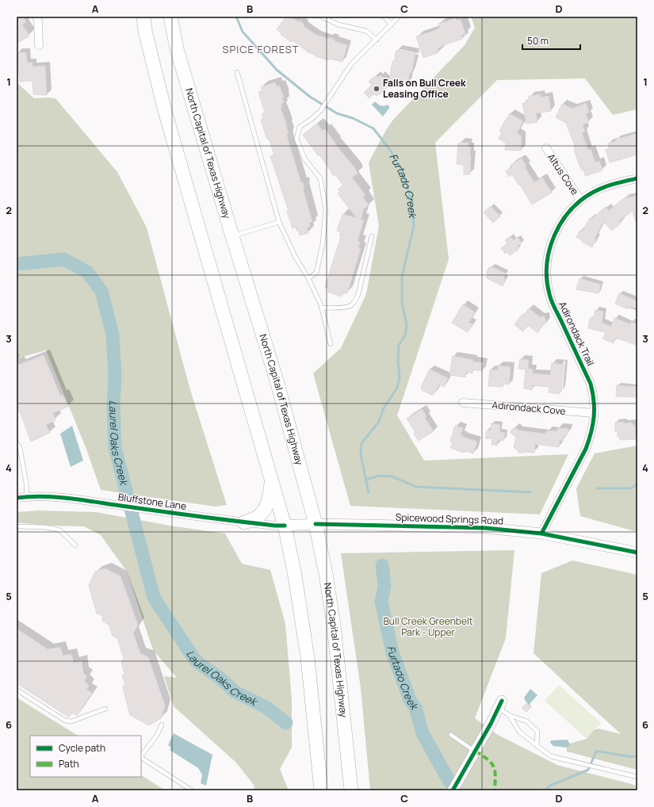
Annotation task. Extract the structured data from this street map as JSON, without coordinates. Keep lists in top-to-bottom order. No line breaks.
{"streets":{"highway":["North Capital of Texas Highway"],"main road":["Spicewood Springs Road"],"street":["Altus Cove","Adirondack Trail","Adirondack Cove","Bluffstone Lane"]},"crossings":[["North Capital of Texas Highway","Spicewood Springs Road"],["Altus Cove","Adirondack Trail"],["Adirondack Trail","Adirondack Cove"],["Adirondack Trail","Spicewood Springs Road"],["Bluffstone Lane","Spicewood Springs Road"]],"districts":["SPICE FOREST"],"water":["Furtado Creek","Laurel Oaks Creek"],"parks":["Bull Creek Greenbelt Park - Upper"],"places":["Falls on Bull Creek Leasing Office"],"legend":["Cycle path","Path"],"scale_bar":"50 m","grid":{"columns":["A","B","C","D"],"rows":["1","2","3","4","5","6"]}}
